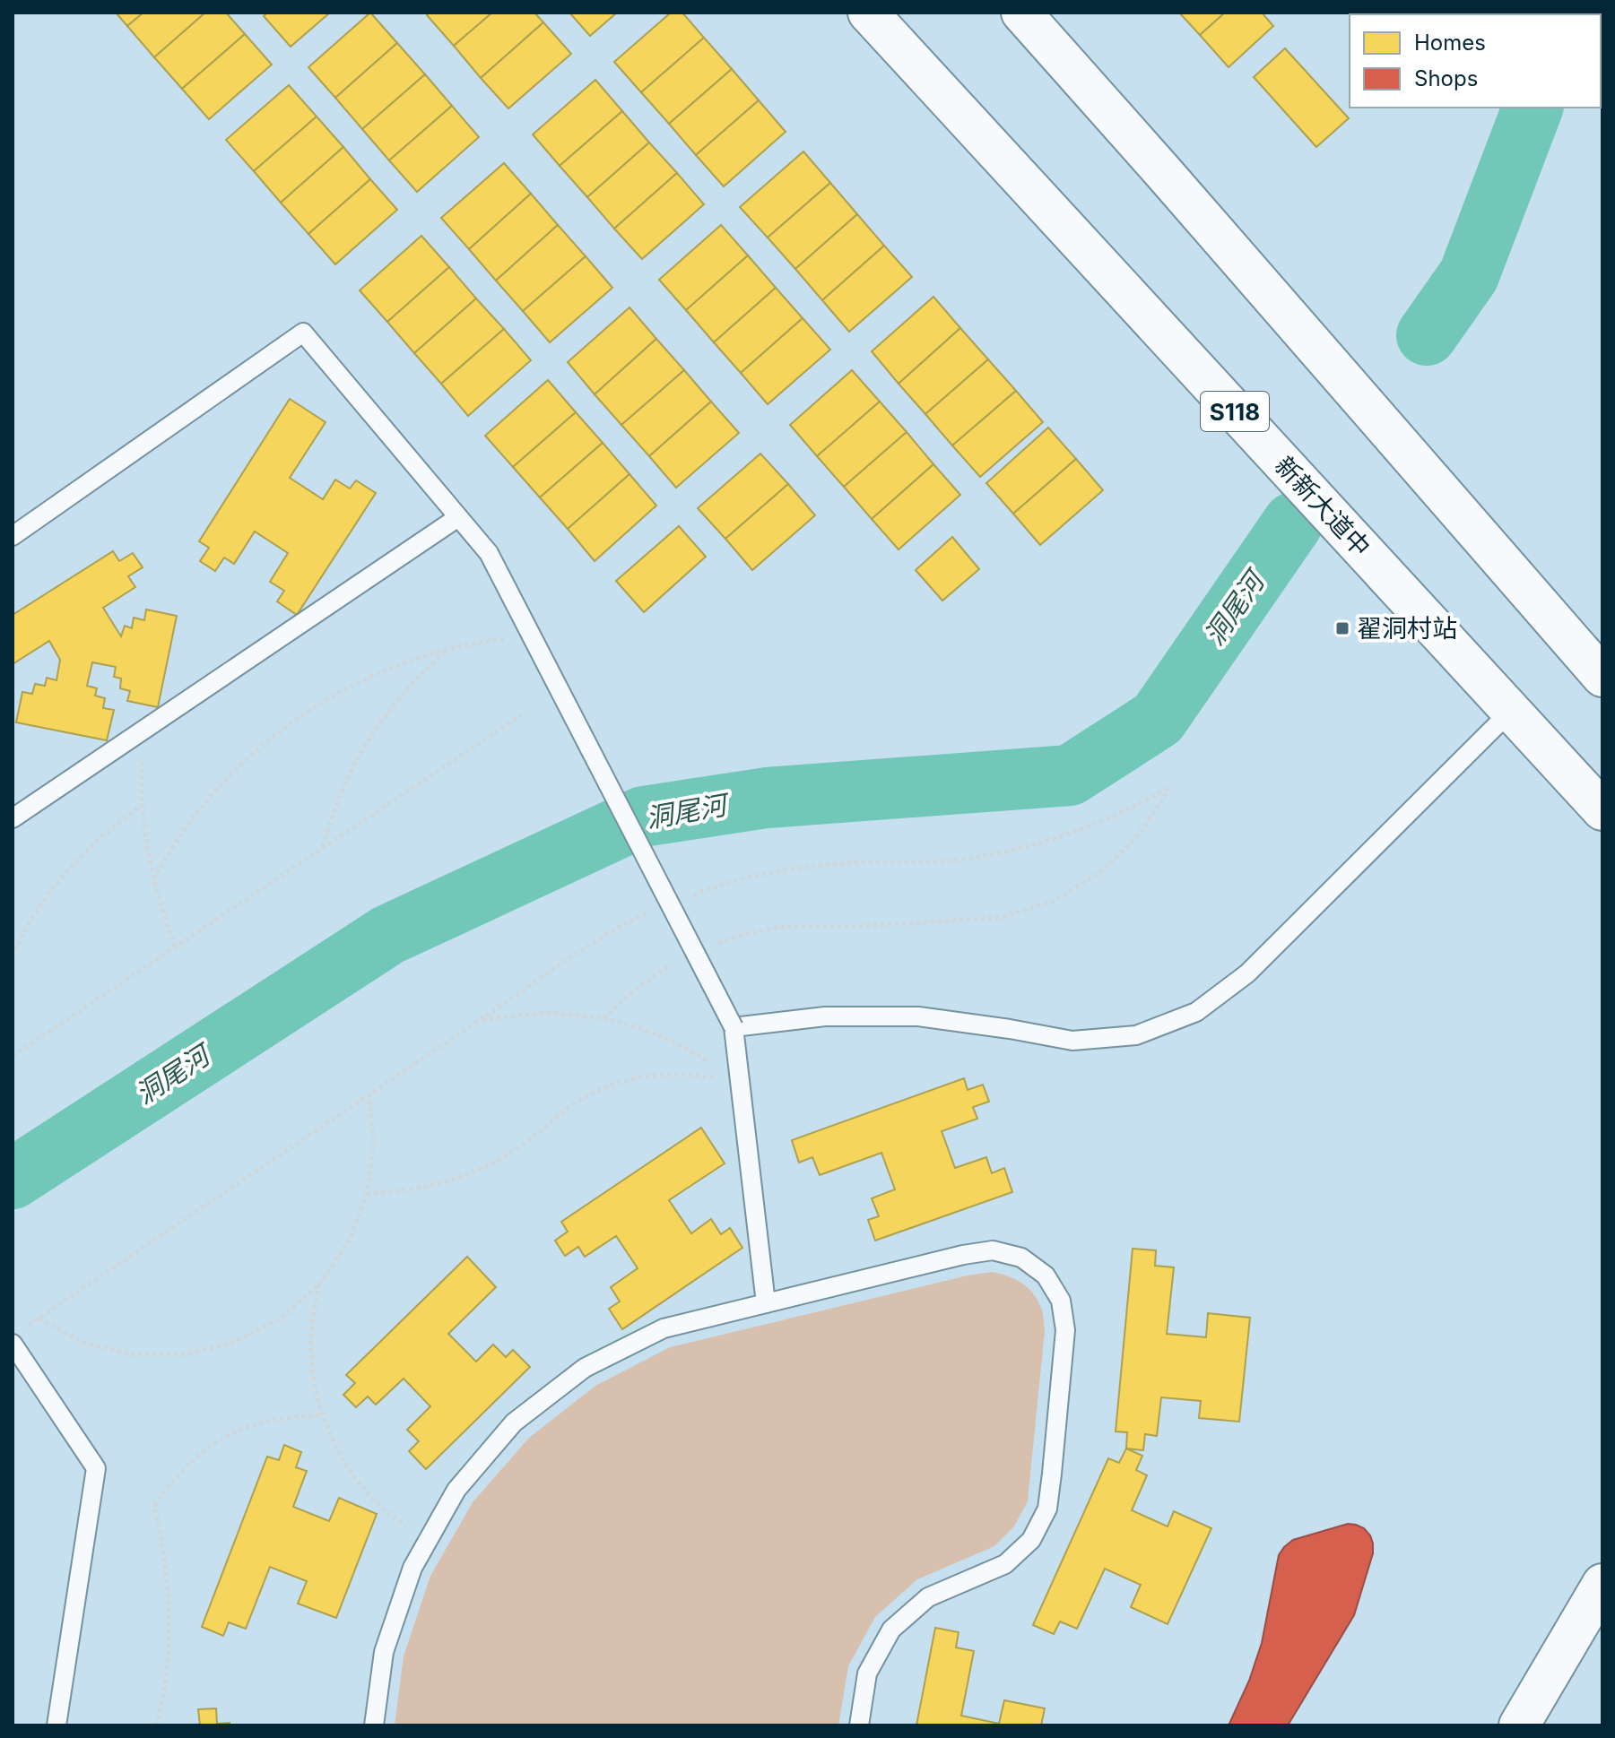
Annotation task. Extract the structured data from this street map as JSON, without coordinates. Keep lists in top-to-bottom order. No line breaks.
{"streets":{"main road":["S118","新新大道中"]},"water":["洞尾河"],"places":{"transit":["翟洞村站"]},"legend":["Homes","Shops"]}
